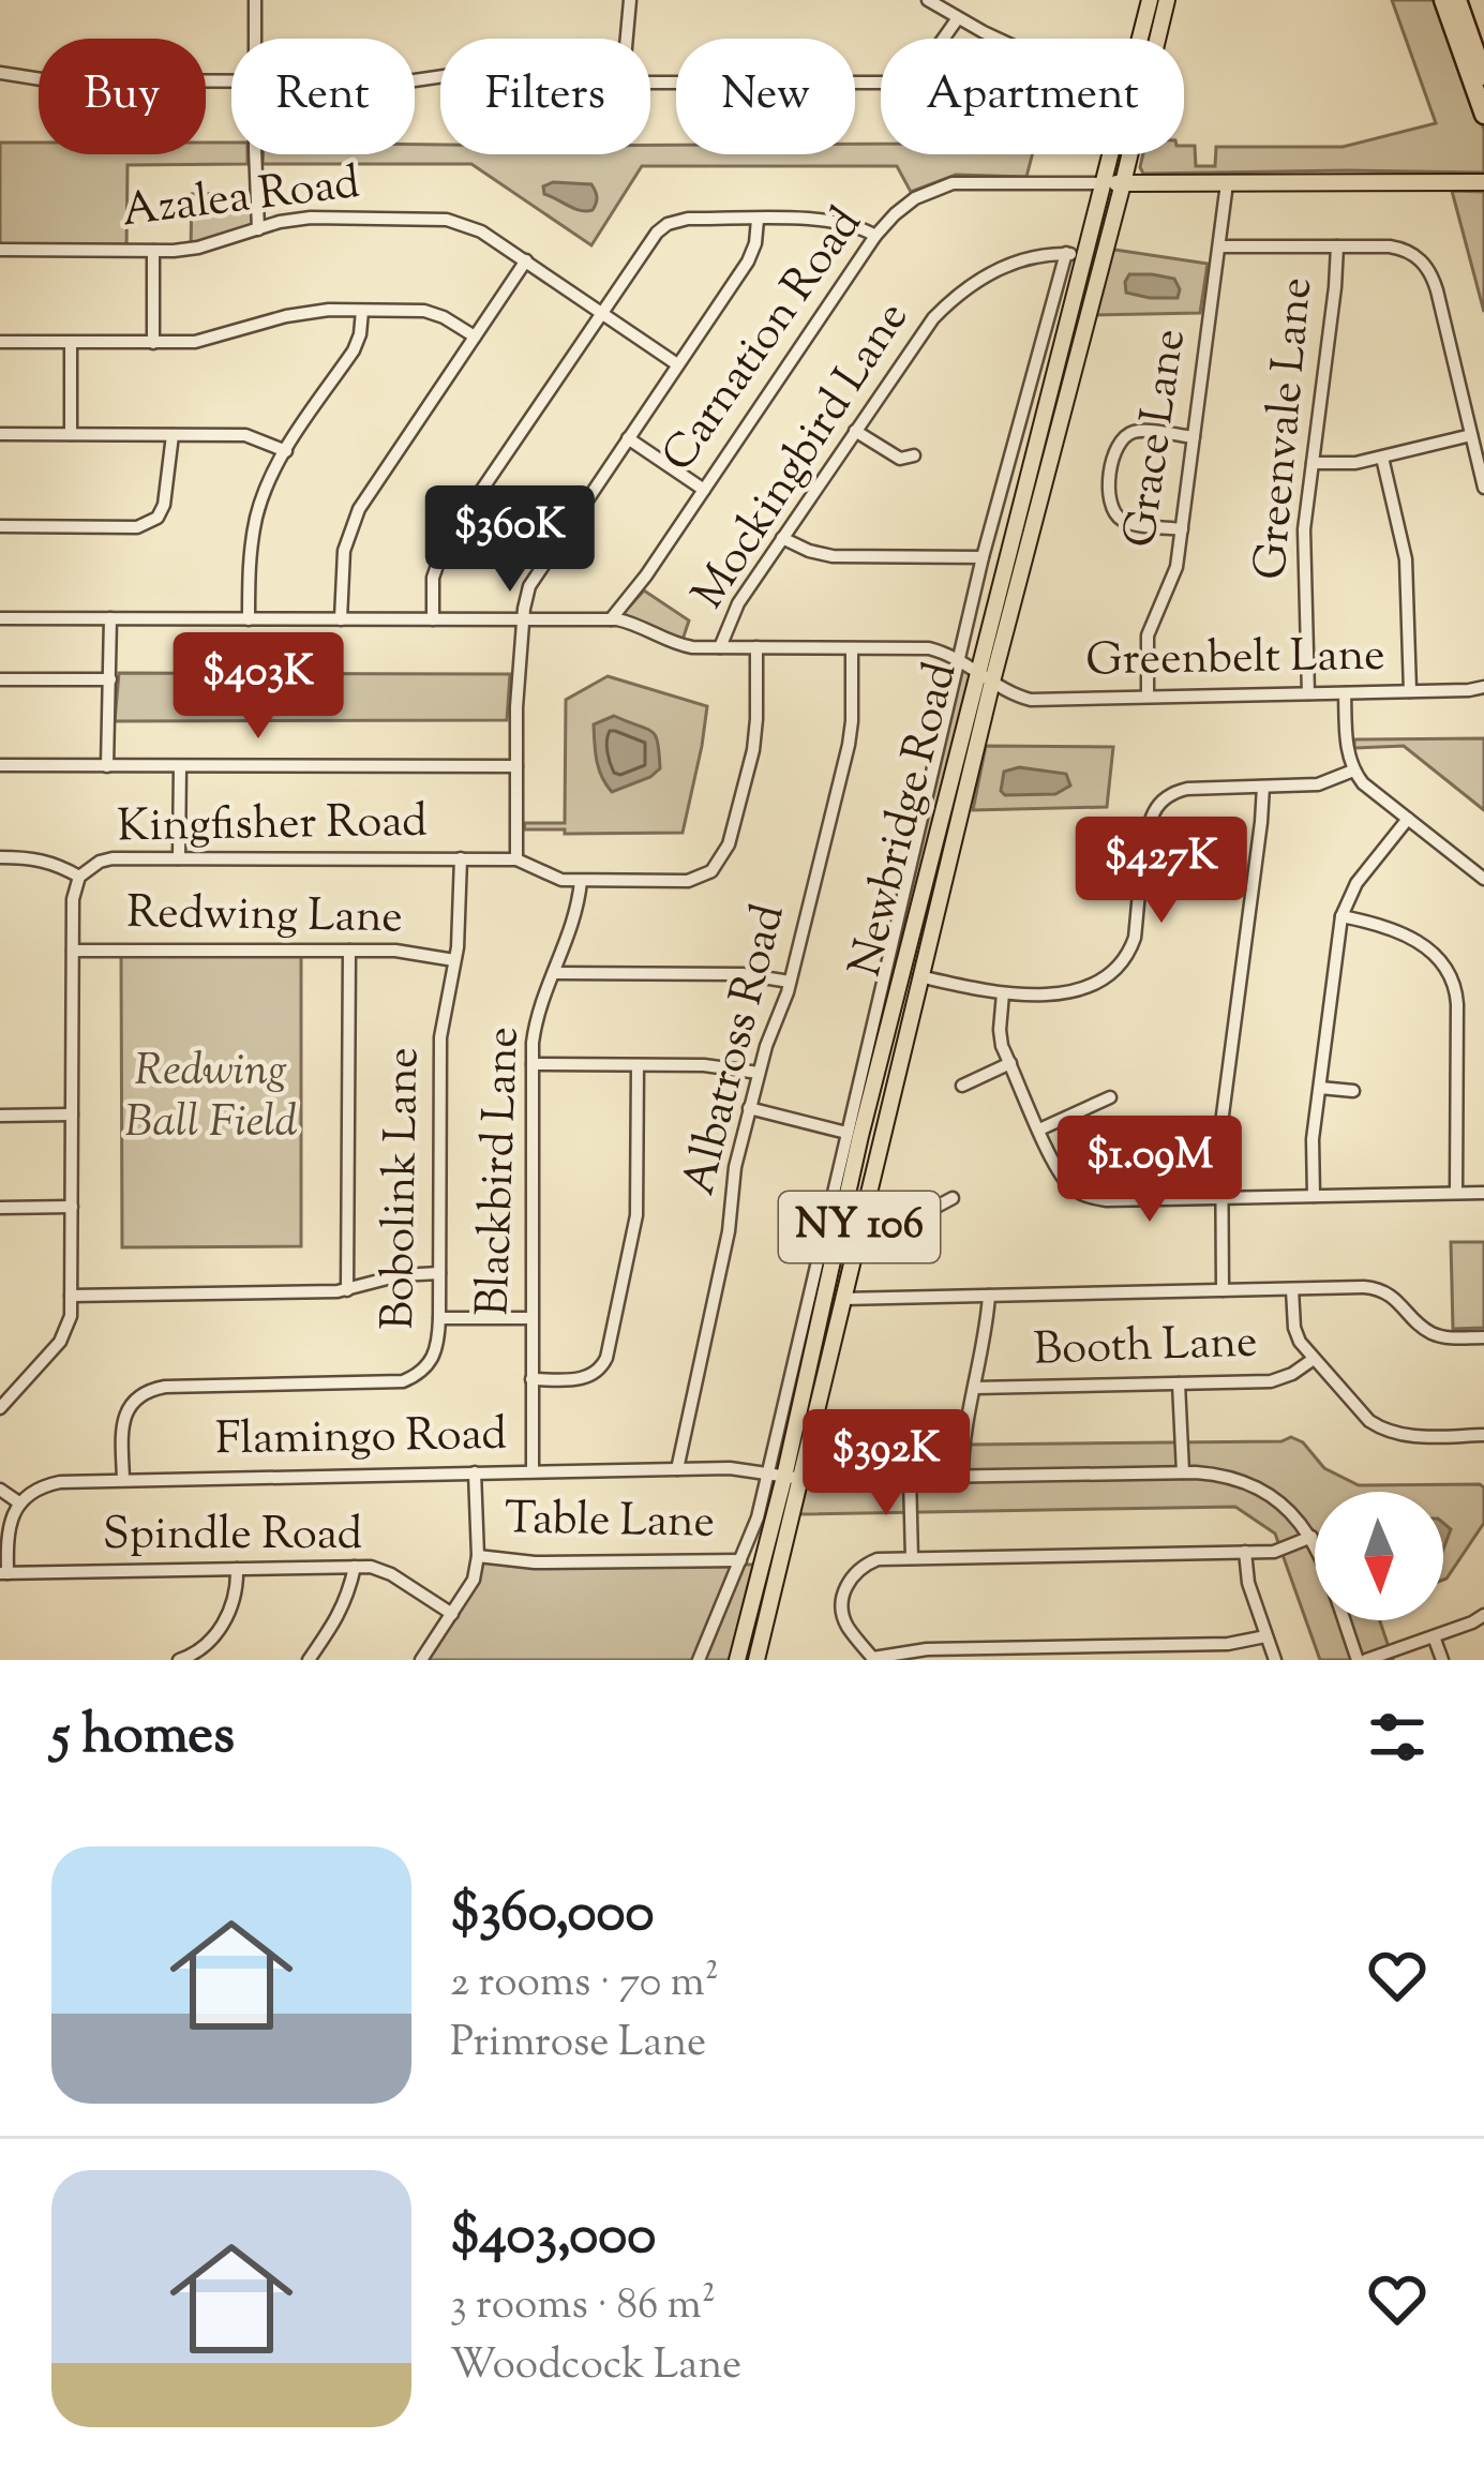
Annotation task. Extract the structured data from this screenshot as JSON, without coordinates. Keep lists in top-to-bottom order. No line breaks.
{"streets":{"main road":["Newbridge Road","NY 106"],"street":["Azalea Road","Carnation Road","Greenvale Lane","Grace Lane","Mockingbird Lane","Greenbelt Lane","Kingfisher Road","Redwing Lane","Albatross Road","Blackbird Lane","Bobolink Lane","Booth Lane","Flamingo Road","Table Lane","Spindle Road"]},"crossings":[["Carnation Road","Newbridge Road"],["Greenvale Lane","Greenbelt Lane"],["Grace Lane","Greenbelt Lane"],["Mockingbird Lane","Newbridge Road"],["Greenbelt Lane","Newbridge Road"],["Newbridge Road","Flamingo Road"],["Kingfisher Road","Redwing Lane"],["Kingfisher Road","Blackbird Lane"],["Kingfisher Road","Bobolink Lane"],["Redwing Lane","Bobolink Lane"],["Albatross Road","Flamingo Road"],["Blackbird Lane","Flamingo Road"],["Bobolink Lane","Flamingo Road"]],"parks":["Redwing Ball Field"],"north":"bottom","page":{"chip":["Buy","Rent","Filters","New","Apartment"],"price":["$360K","$403K","$427K","$1.09M","$392K"],"heading":"5 homes","list":[{"name":"$360,000","note":"2 rooms · 70 m² · Primrose Lane"},{"name":"$403,000","note":"3 rooms · 86 m² · Woodcock Lane"}]}}
